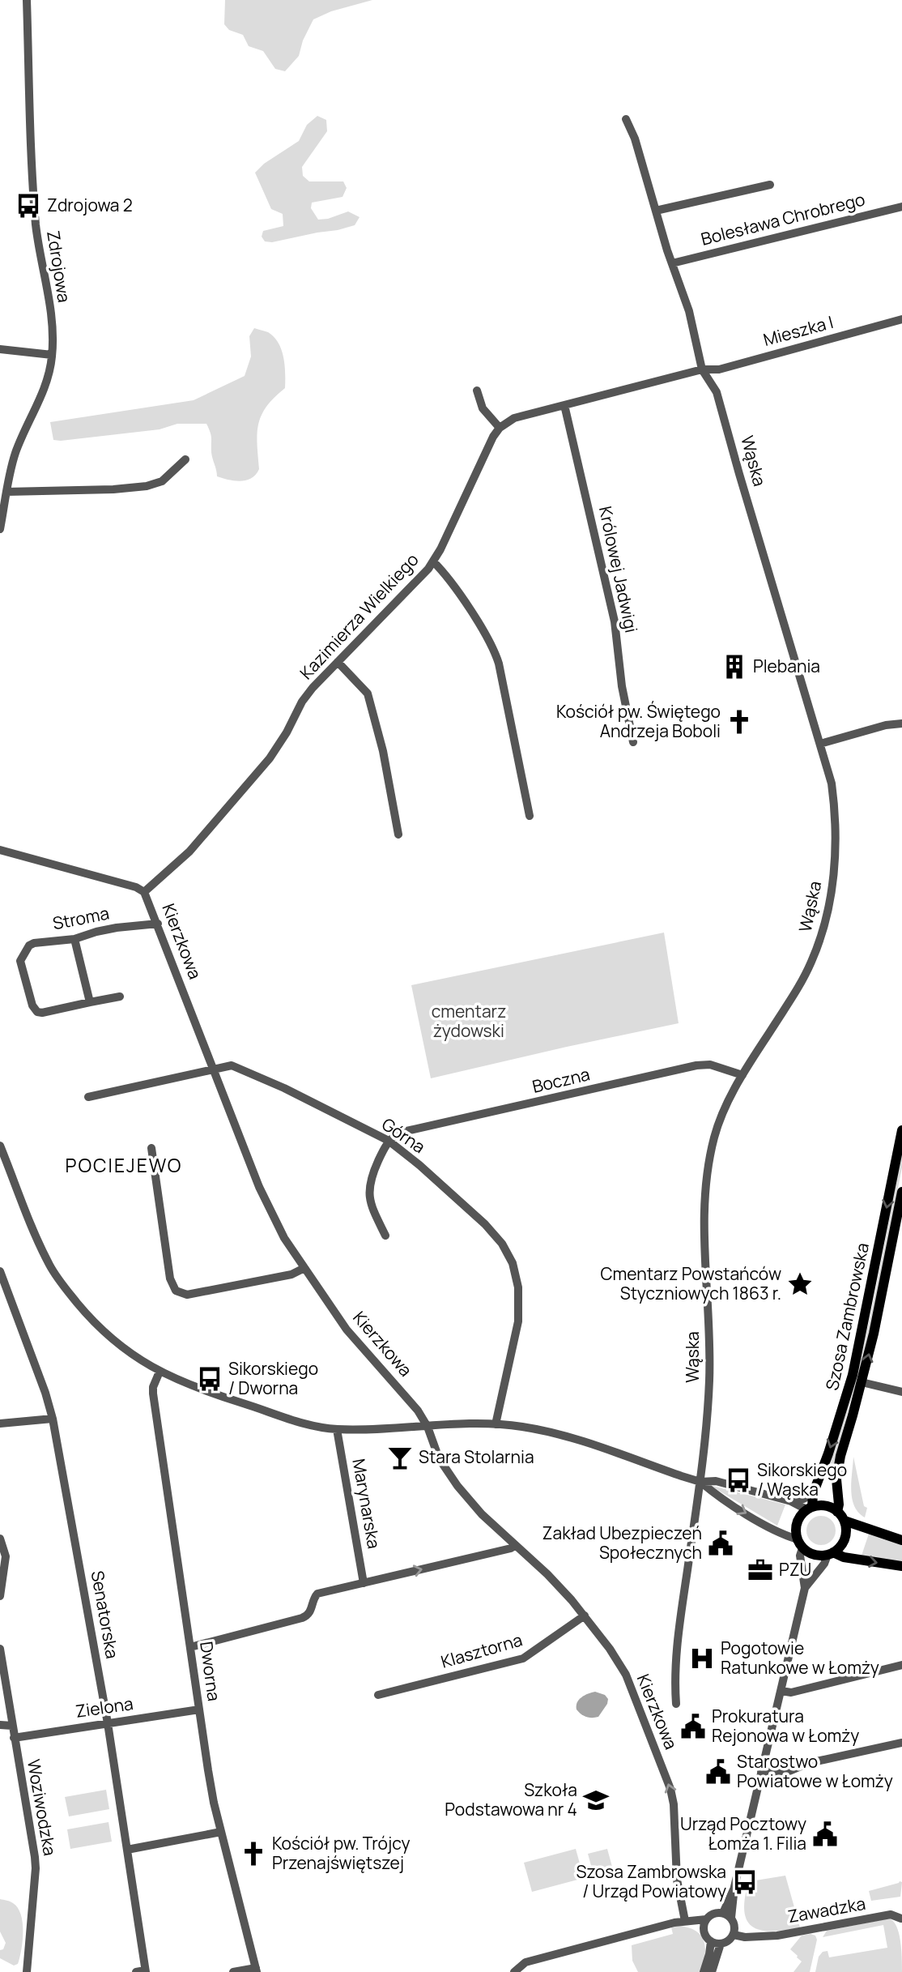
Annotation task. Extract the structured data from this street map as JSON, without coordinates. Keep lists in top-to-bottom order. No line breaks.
{"streets":{"main road":["Szosa Zambrowska"],"street":["Bolesława Chrobrego","Zdrojowa","Mieszka I","Wąska","Królowej Jadwigi","Kazimierza Wielkiego","Stroma","Kierzkowa","Boczna","Górna","Marynarska","Senatorska","Klasztorna","Dworna","Zielona","Woziwodzka","Zawadzka"]},"crossings":[["Bolesława Chrobrego","Wąska"],["Mieszka I","Wąska"],["Wąska","Boczna"],["Kazimierza Wielkiego","Kierzkowa"],["Stroma","Kierzkowa"],["Kierzkowa","Górna"],["Kierzkowa","Klasztorna"],["Boczna","Górna"],["Senatorska","Zielona"],["Dworna","Zielona"],["Zielona","Woziwodzka"]],"districts":["POCIEJEWO"],"parks":["cmentarz żydowski"],"places":{"bus stop":["Zdrojowa 2","Sikorskiego / Dworna","Sikorskiego / Wąska","Szosa Zambrowska / Urząd Powiatowy"],"building":["Plebania"],"church":["Kościół pw. Świętego Andrzeja Boboli","Kościół pw. Trójcy Przenajświętszej"],"place":["Cmentarz Powstańców Styczniowych 1863 r."],"bar":["Stara Stolarnia"],"public building":["Zakład Ubezpieczeń Społecznych","Prokuratura Rejonowa w Łomży","Starostwo Powiatowe w Łomży","Urząd Pocztowy Łomża 1. Filia"],"office":["PZU"],"hospital":["Pogotowie Ratunkowe w Łomży"],"school or university":["Szkoła Podstawowa nr 4"]}}
